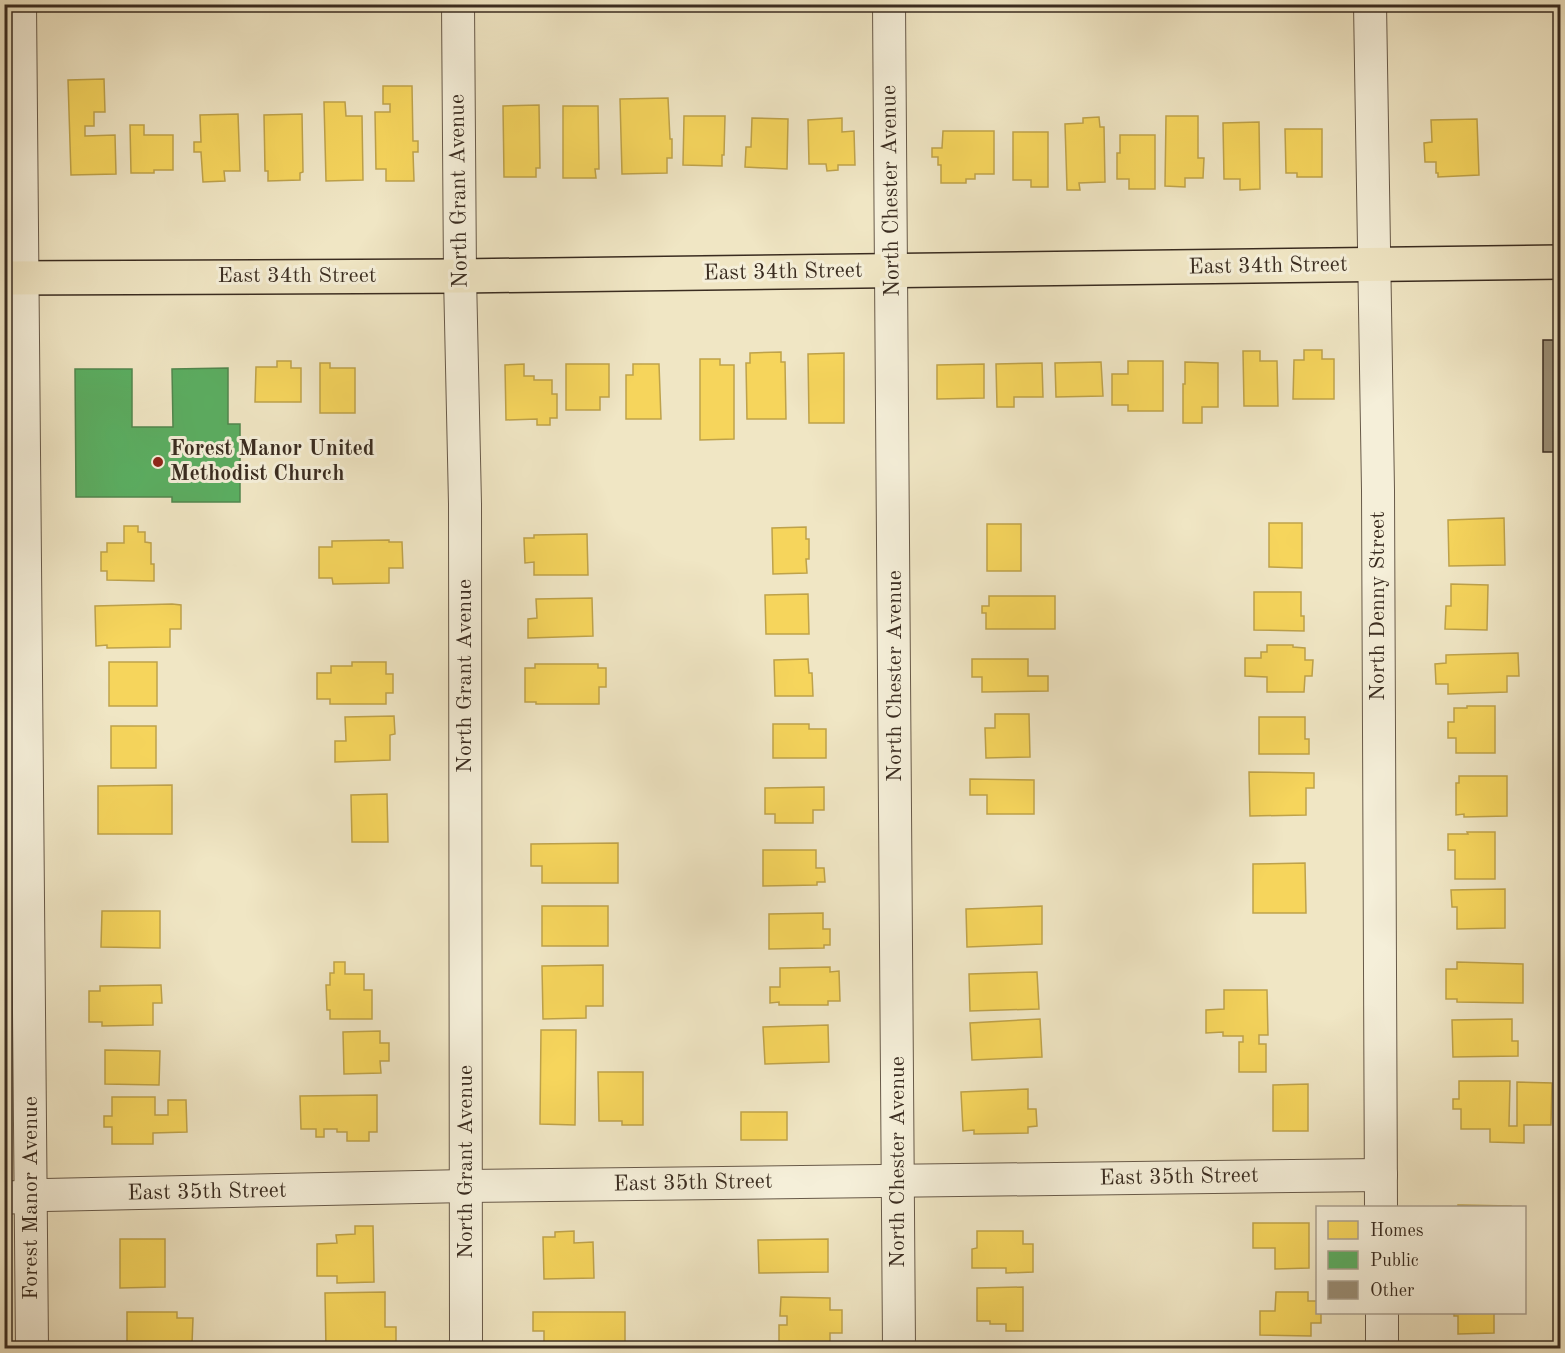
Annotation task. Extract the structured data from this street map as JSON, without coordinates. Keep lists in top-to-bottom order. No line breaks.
{"streets":{"main road":["East 34th Street"],"street":["North Grant Avenue","North Chester Avenue","North Denny Street","East 35th Street","Forest Manor Avenue"]},"crossings":[["North Grant Avenue","East 34th Street"],["North Grant Avenue","East 35th Street"],["North Chester Avenue","East 34th Street"],["North Chester Avenue","East 35th Street"],["East 34th Street","North Denny Street"],["East 34th Street","Forest Manor Avenue"],["North Denny Street","East 35th Street"],["East 35th Street","Forest Manor Avenue"]],"places":["Forest Manor United Methodist Church"],"legend":["Homes","Public","Other"]}
